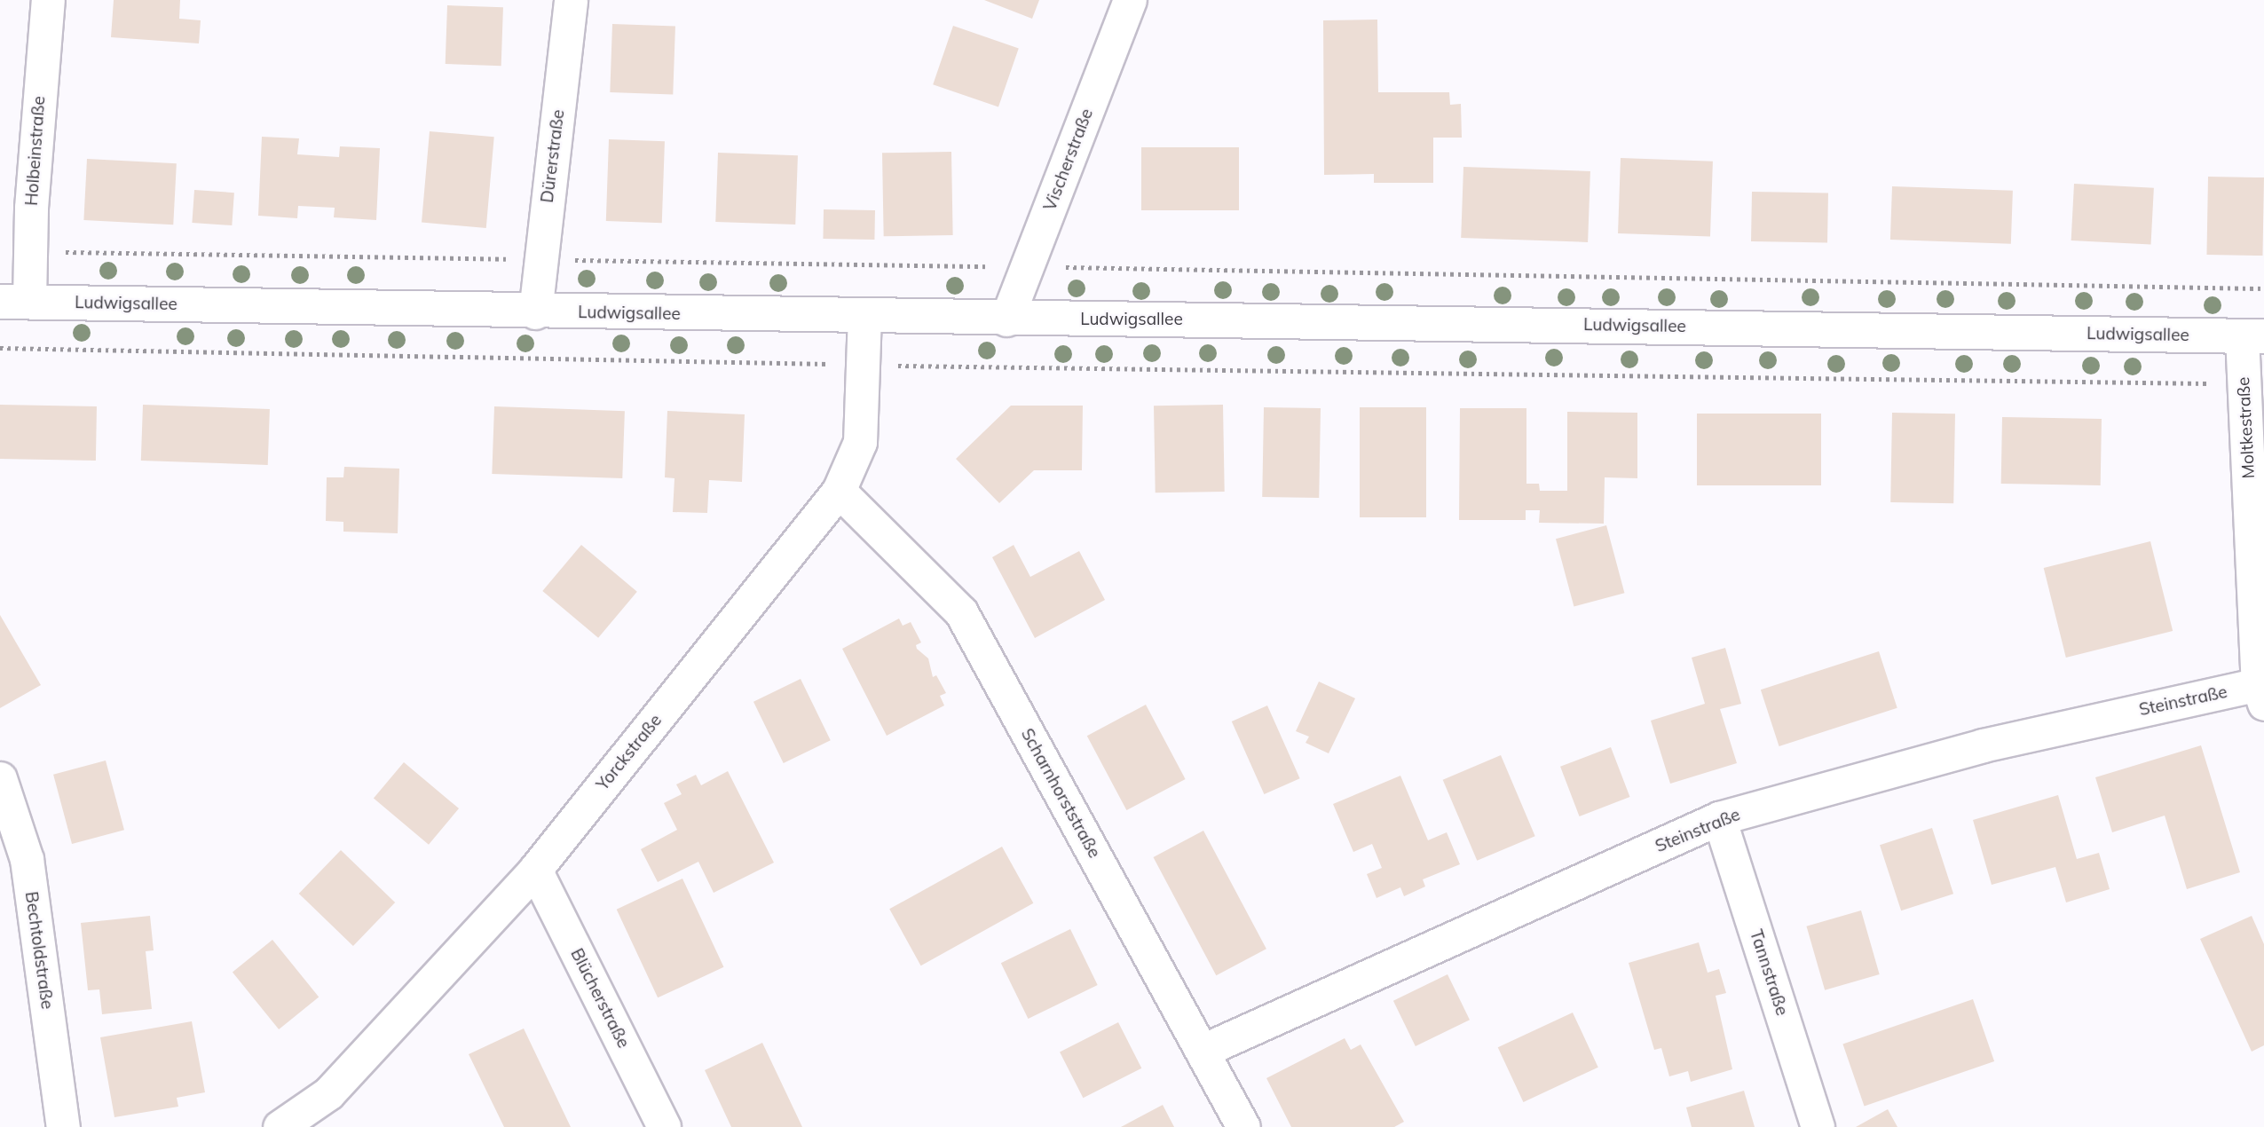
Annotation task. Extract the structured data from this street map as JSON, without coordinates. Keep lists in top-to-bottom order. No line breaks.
{"streets":{"street":["Holbeinstraße","Dürerstraße","Vischerstraße","Ludwigsallee","Moltkestraße","Steinstraße","Yorckstraße","Scharnhorststraße","Bechtoldstraße","Tannstraße","Blücherstraße"]},"crossings":[["Holbeinstraße","Ludwigsallee"],["Dürerstraße","Ludwigsallee"],["Vischerstraße","Ludwigsallee"],["Ludwigsallee","Moltkestraße"],["Ludwigsallee","Yorckstraße"],["Moltkestraße","Steinstraße"],["Steinstraße","Scharnhorststraße"],["Steinstraße","Tannstraße"],["Yorckstraße","Scharnhorststraße"],["Yorckstraße","Blücherstraße"]]}
